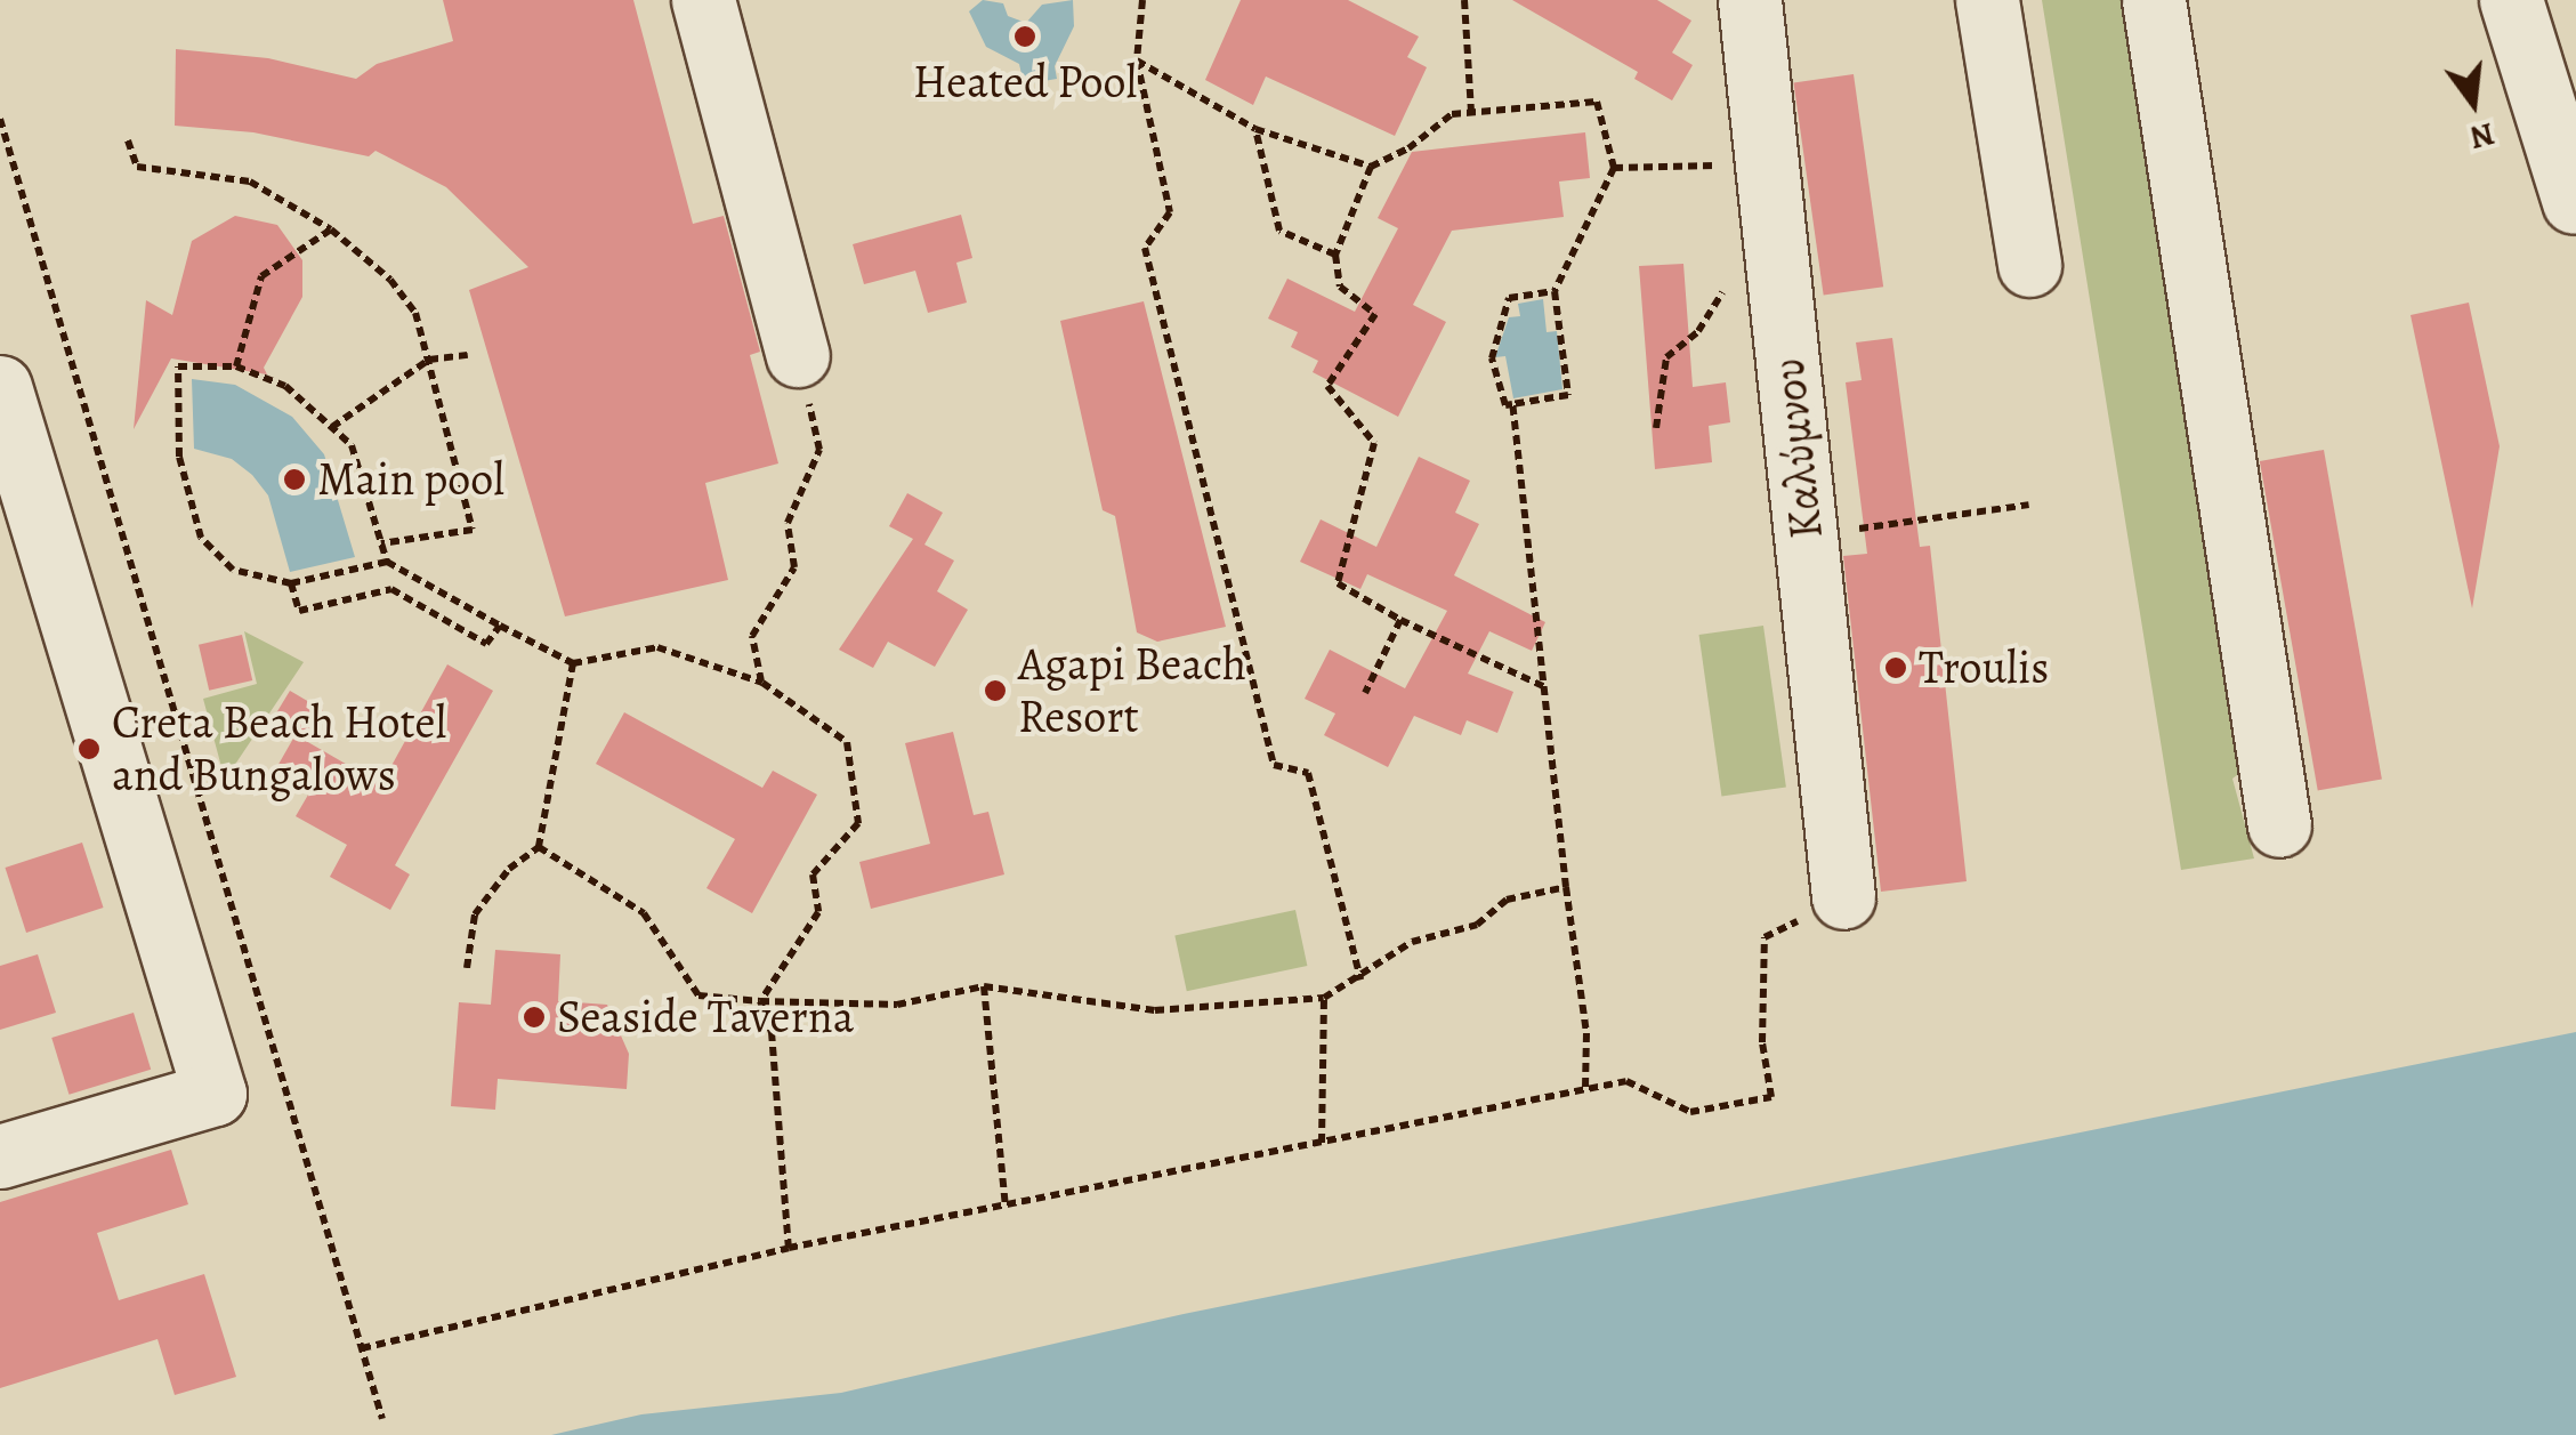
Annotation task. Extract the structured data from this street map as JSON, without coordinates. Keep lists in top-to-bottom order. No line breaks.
{"streets":{"street":["Καλύμνου"]},"places":["Heated Pool","Main pool","Troulis","Agapi Beach Resort","Creta Beach Hotel and Bungalows","Seaside Taverna"],"north":"bottom"}
